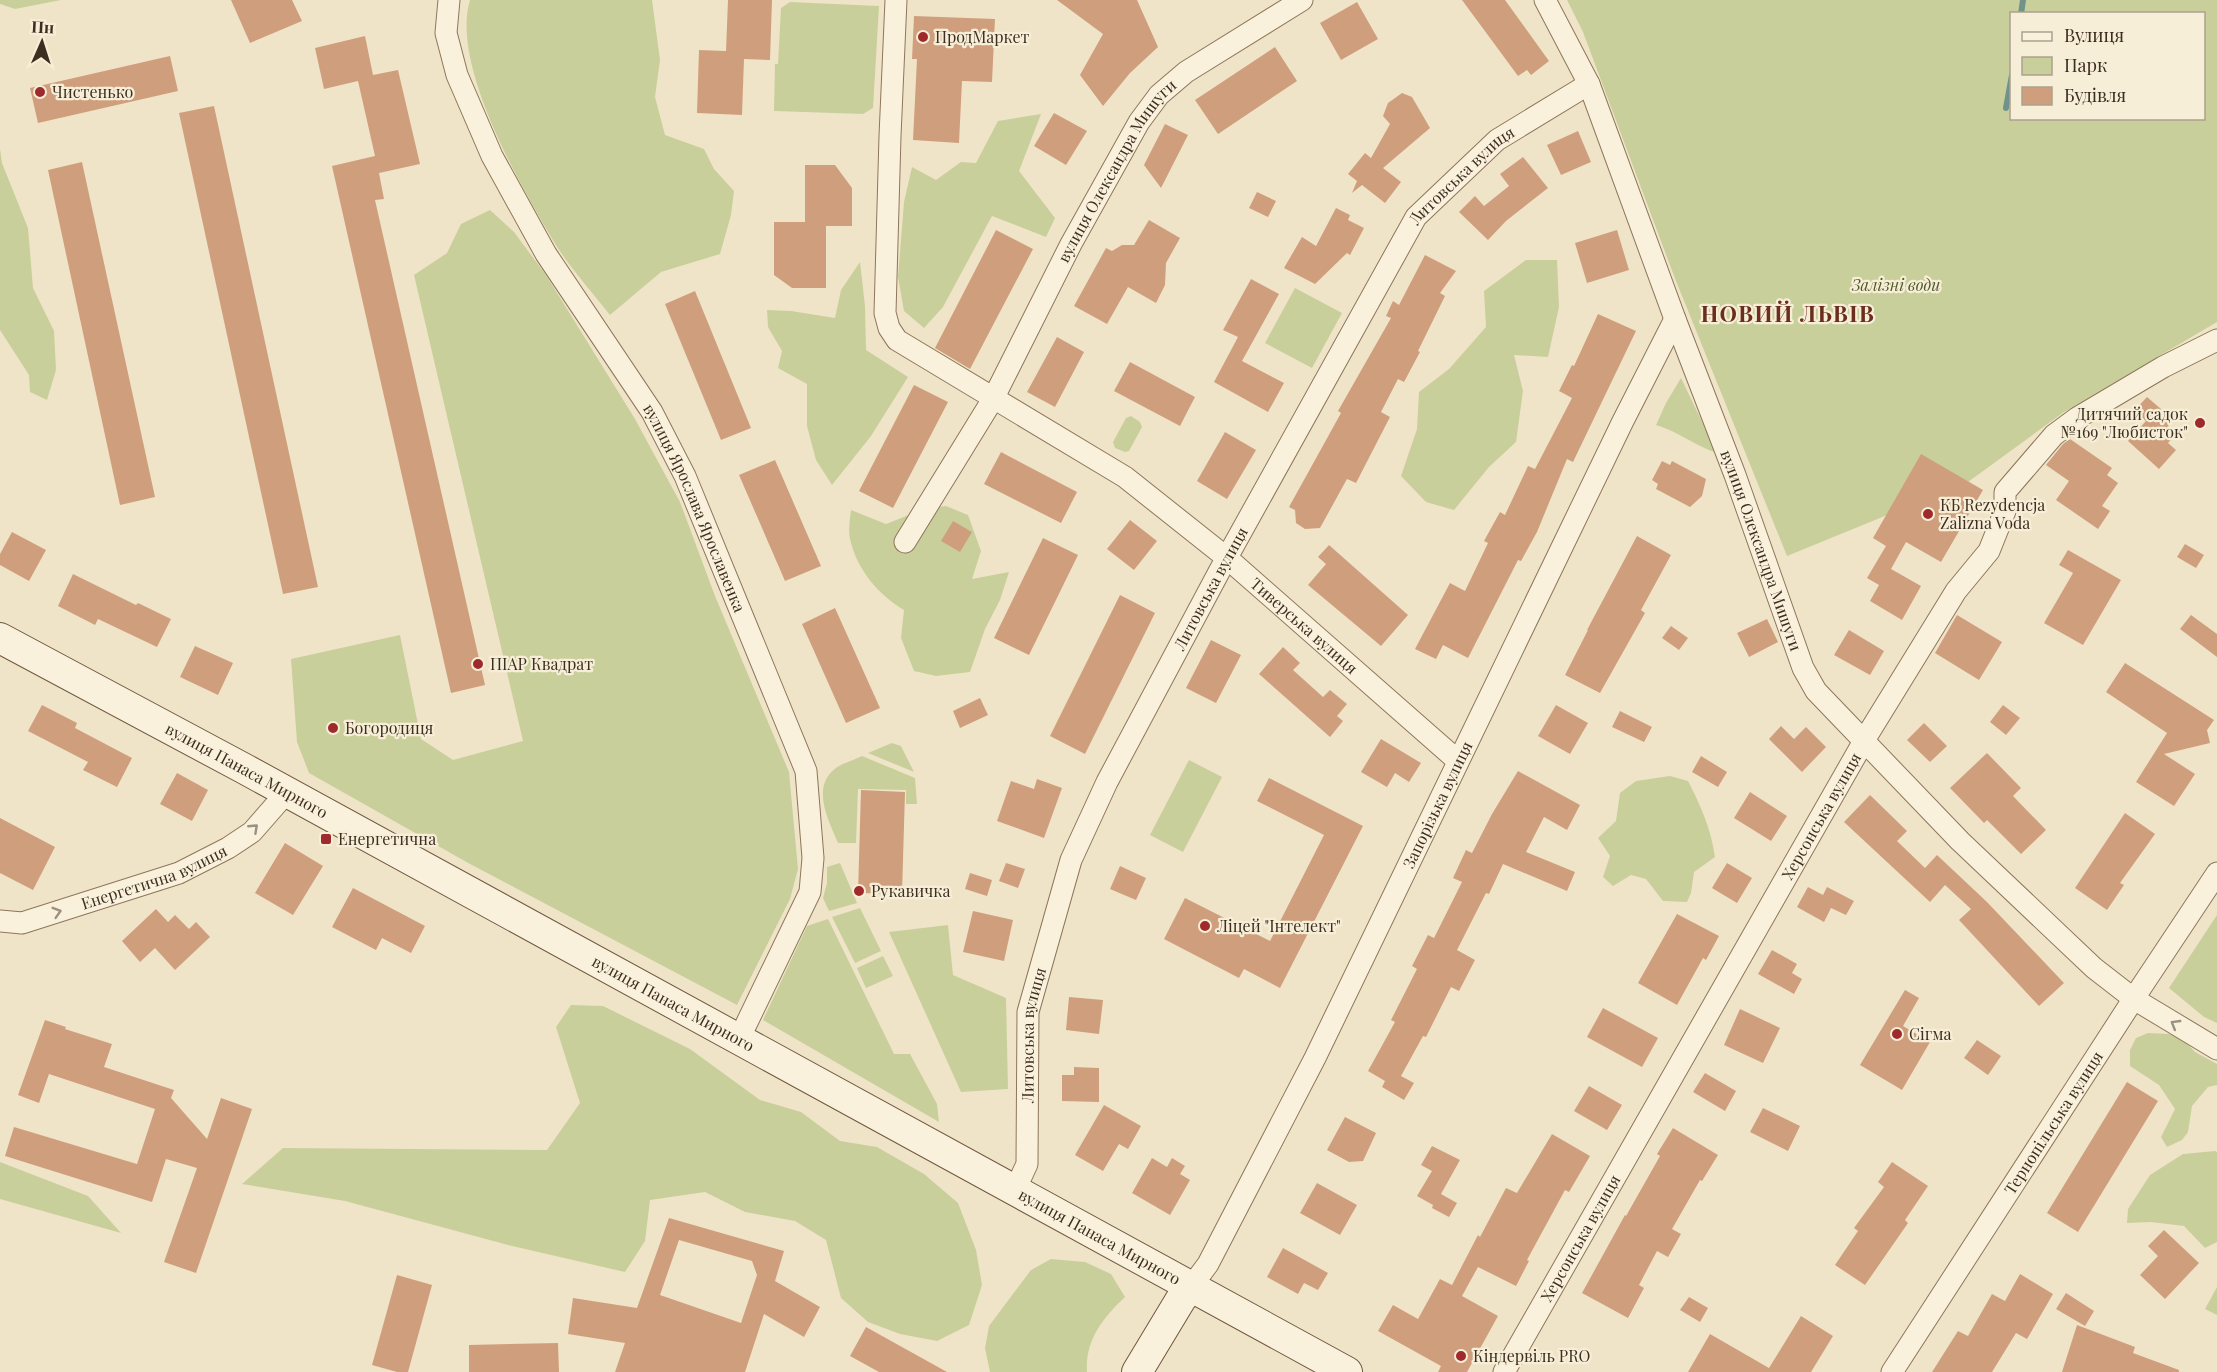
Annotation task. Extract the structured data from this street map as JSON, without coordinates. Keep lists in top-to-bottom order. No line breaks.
{"streets":{"street":["вулиця Олександра Мишуги","Литовська вулиця","вулиця Ярослава Ярославенка","Тиверська вулиця","вулиця Панаса Мирного","Запорізька вулиця","Херсонська вулиця","Енергетична вулиця","Тернопільська вулиця"]},"crossings":[["вулиця Олександра Мишуги","Литовська вулиця"],["вулиця Олександра Мишуги","Тиверська вулиця"],["вулиця Олександра Мишуги","Запорізька вулиця"],["вулиця Олександра Мишуги","Херсонська вулиця"],["вулиця Олександра Мишуги","Тернопільська вулиця"],["Литовська вулиця","Тиверська вулиця"],["Литовська вулиця","вулиця Панаса Мирного"],["вулиця Ярослава Ярославенка","вулиця Панаса Мирного"],["Тиверська вулиця","Запорізька вулиця"],["вулиця Панаса Мирного","Запорізька вулиця"],["вулиця Панаса Мирного","Енергетична вулиця"]],"one_way":["Енергетична вулиця"],"districts":["НОВИЙ ЛЬВІВ"],"parks":["Залізні води"],"places":{"other":["ПродМаркет","Чистенько","Дитячий садок №169 \"Любисток\"","КБ Rezydencja Zalizna Voda","ПІАР Квадрат","Богородиця","Рукавичка","Ліцей \"Інтелект\"","Сігма","Кіндервіль PRO"],"transit":["Енергетична"]},"legend":["Вулиця","Парк","Будівля"],"north":"top"}
